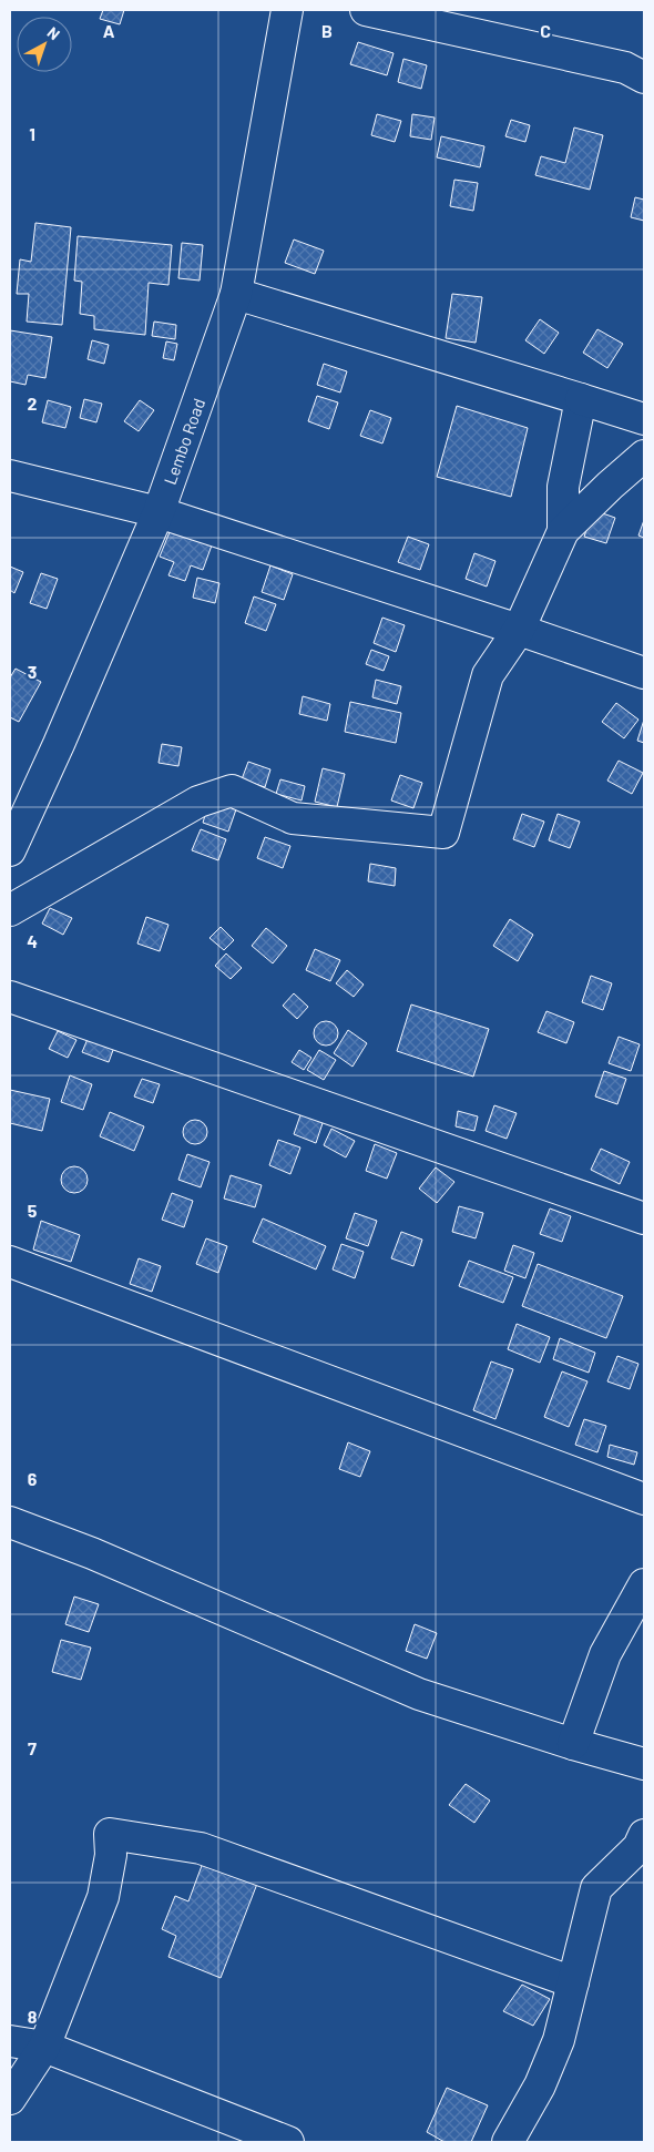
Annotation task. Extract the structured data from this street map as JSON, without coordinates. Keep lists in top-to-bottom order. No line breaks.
{"streets":{"street":["Lembo Road"]},"north":"top right","grid":{"columns":["A","B","C"],"rows":["1","2","3","4","5","6","7","8"]}}
